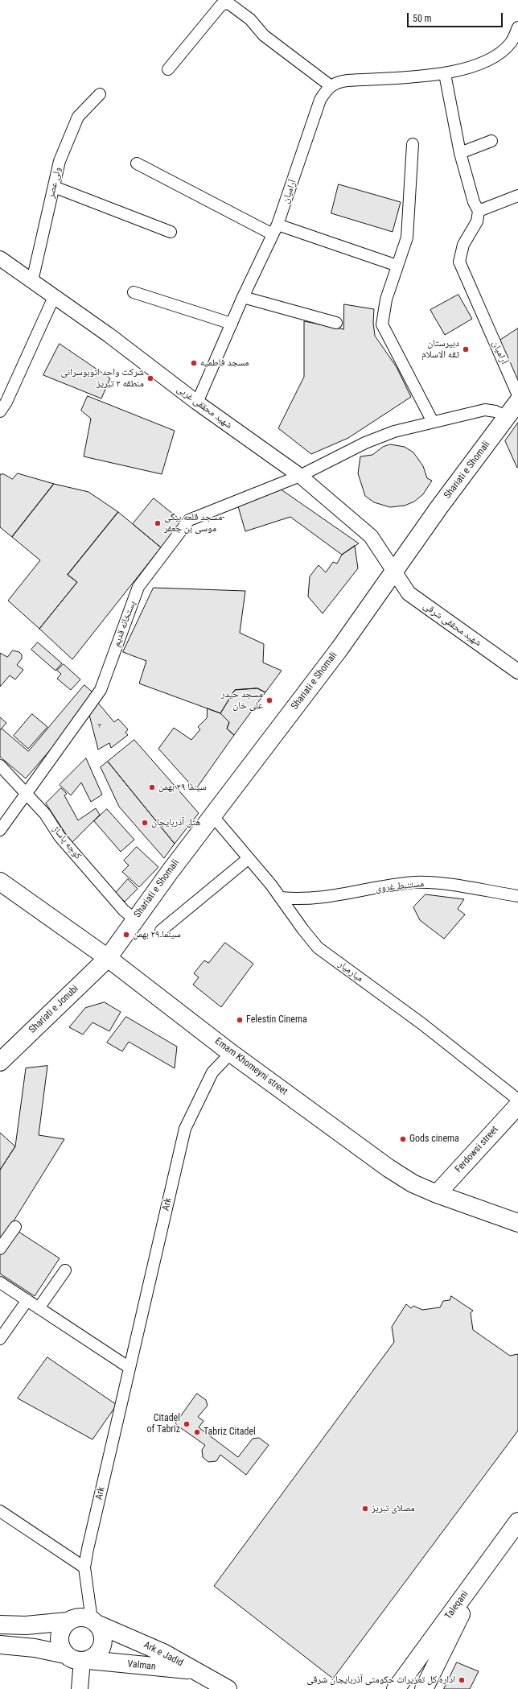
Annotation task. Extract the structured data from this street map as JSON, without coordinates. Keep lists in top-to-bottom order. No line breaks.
{"streets":{"main road":["Shariati e Shomali","Shariati e Jonubi","Emam Khomeyni street","Ferdowsi street","Taleqani","Ark e Jadid","Valman"],"street":["ولی عصر","آرامیان","شهید محققی غربی","پستخانه قدیم","شهید محققی شرقی","کوچه پاساژ","مستنبط غروی","میارمیار","Ark"]},"crossings":[["ولی عصر","شهید محققی غربی"],["آرامیان","شهید محققی غربی"],["شهید محققی غربی","Shariati e Shomali"],["شهید محققی غربی","پستخانه قدیم"],["شهید محققی غربی","شهید محققی شرقی"],["Shariati e Shomali","پستخانه قدیم"],["Shariati e Shomali","شهید محققی شرقی"],["Shariati e Shomali","کوچه پاساژ"],["Shariati e Shomali","میارمیار"],["Shariati e Shomali","Shariati e Jonubi"],["Shariati e Shomali","Emam Khomeyni street"],["پستخانه قدیم","کوچه پاساژ"],["مستنبط غروی","میارمیار"],["میارمیار","Ferdowsi street"],["Shariati e Jonubi","Emam Khomeyni street"],["Emam Khomeyni street","Ferdowsi street"],["Emam Khomeyni street","Ark"],["Ark","Ark e Jadid"],["Ark","Valman"],["Ark e Jadid","Valman"]],"places":["دبیرستان ثقه الاسلام","مسجد فاطمیه","شرکت واحد اتوبوسرانی منطقه ۲ تبریز","مسجد قلعه بیگی- موسی بن جعفر","مسجد حیدر علی خان","سینما ۲۹ بهمن","هتل آذربایجان","سینما ٢٩ بهمن","Felestin Cinema","Gods cinema","Citadel of Tabriz","Tabriz Citadel","مصلای تبریز","اداره کل تعزیرات حکومتی آذربایجان شرقی"],"house_numbers":["۳"],"scale_bar":"50 m"}
